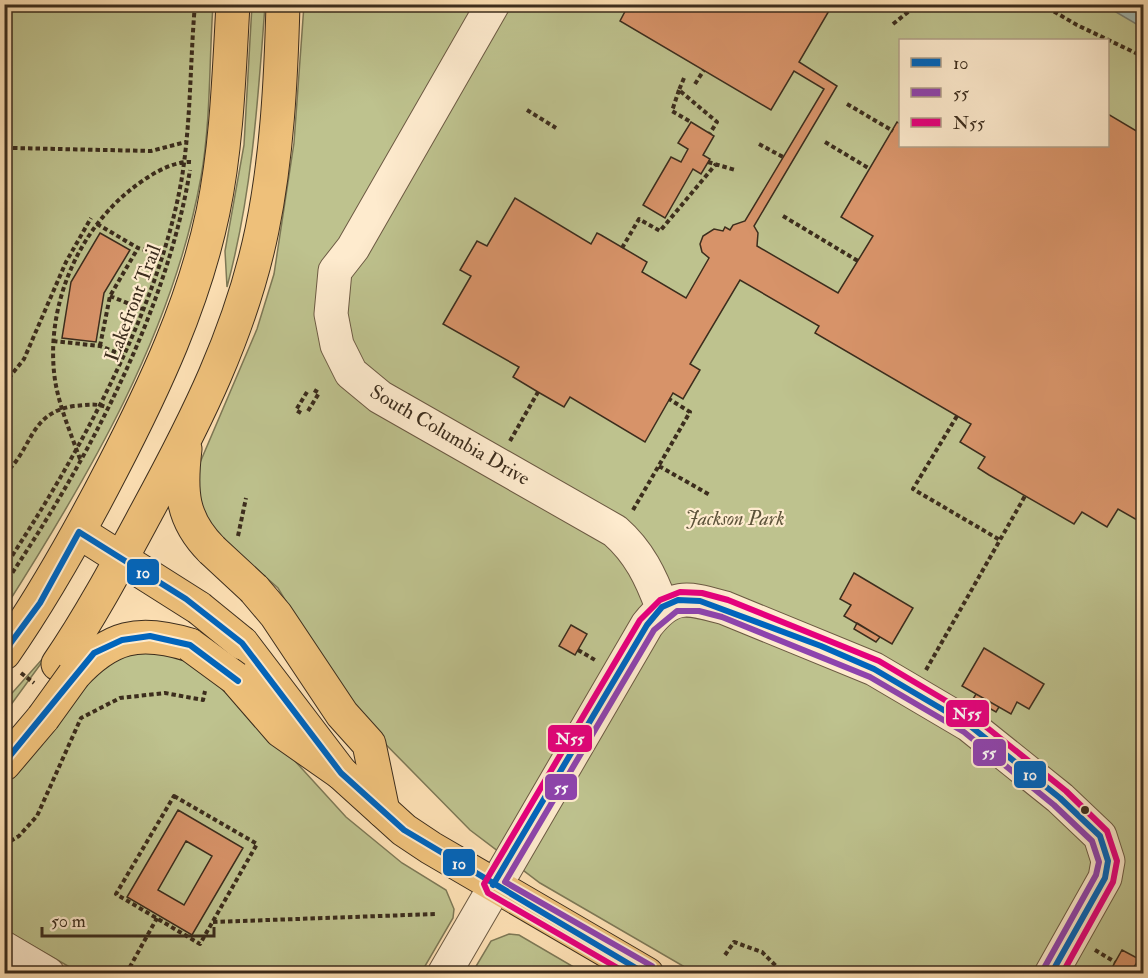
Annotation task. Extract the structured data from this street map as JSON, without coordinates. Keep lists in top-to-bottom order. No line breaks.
{"streets":{"street":["South Columbia Drive"],"path":["Lakefront Trail"]},"parks":["Jackson Park"],"lines":["transit line 10","transit line N55","transit line 55"],"legend":["10","55","N55"],"scale_bar":"50 m"}
